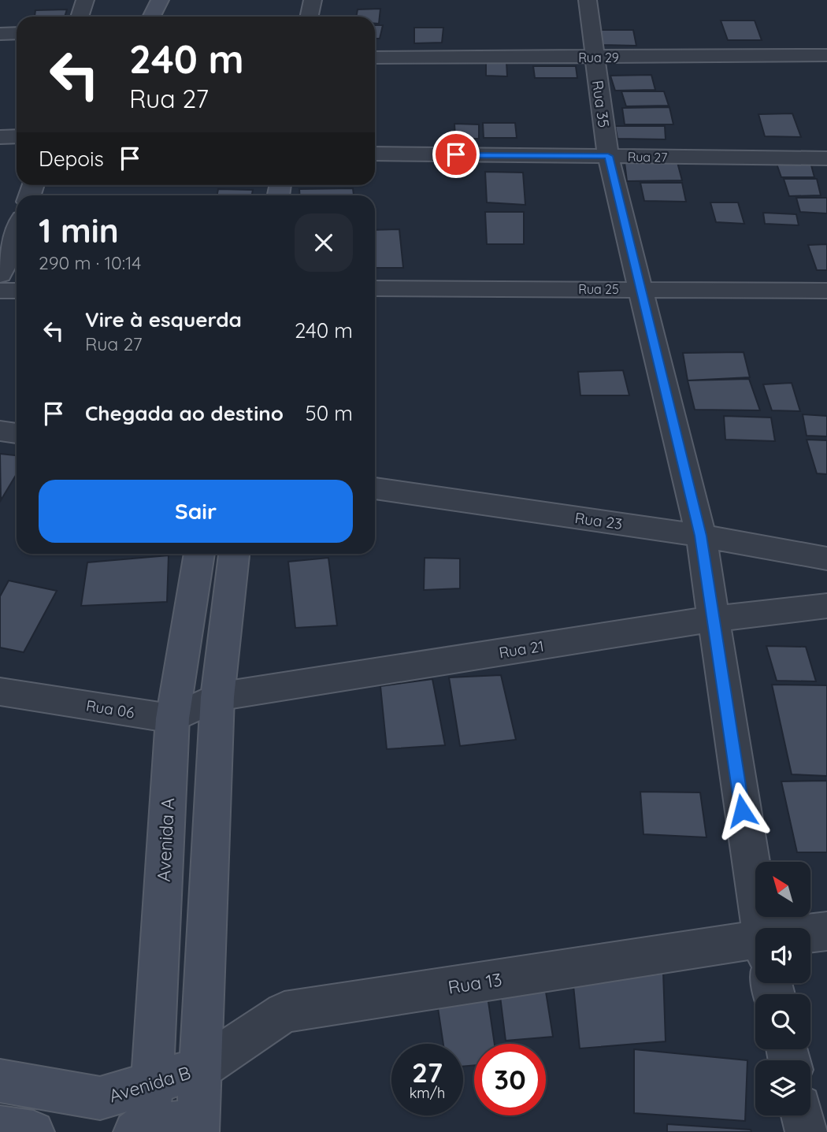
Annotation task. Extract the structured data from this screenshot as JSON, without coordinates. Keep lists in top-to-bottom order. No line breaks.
{"streets":{"street":["Rua 29","Rua 35","Rua 27","Rua 25","Rua 23","Rua 21","Rua 06","Avenida A","Rua 13","Avenida B"]},"crossings":[["Rua 29","Rua 35"],["Rua 35","Rua 27"],["Rua 35","Rua 25"],["Rua 35","Rua 23"],["Rua 35","Rua 21"],["Rua 06","Avenida A"],["Avenida A","Avenida B"],["Rua 13","Avenida B"]],"north":"top left","page":{"turn":["240 m","Rua 27"],"then":"Depois","heading":["1 min","290 m · 10:14"],"list":[{"name":"Vire à esquerda","note":"Rua 27","value":"240 m"},{"name":"Chegada ao destino","value":"50 m"}],"buttons":"Sair","speed":"27 km/h","limit":"30"}}
